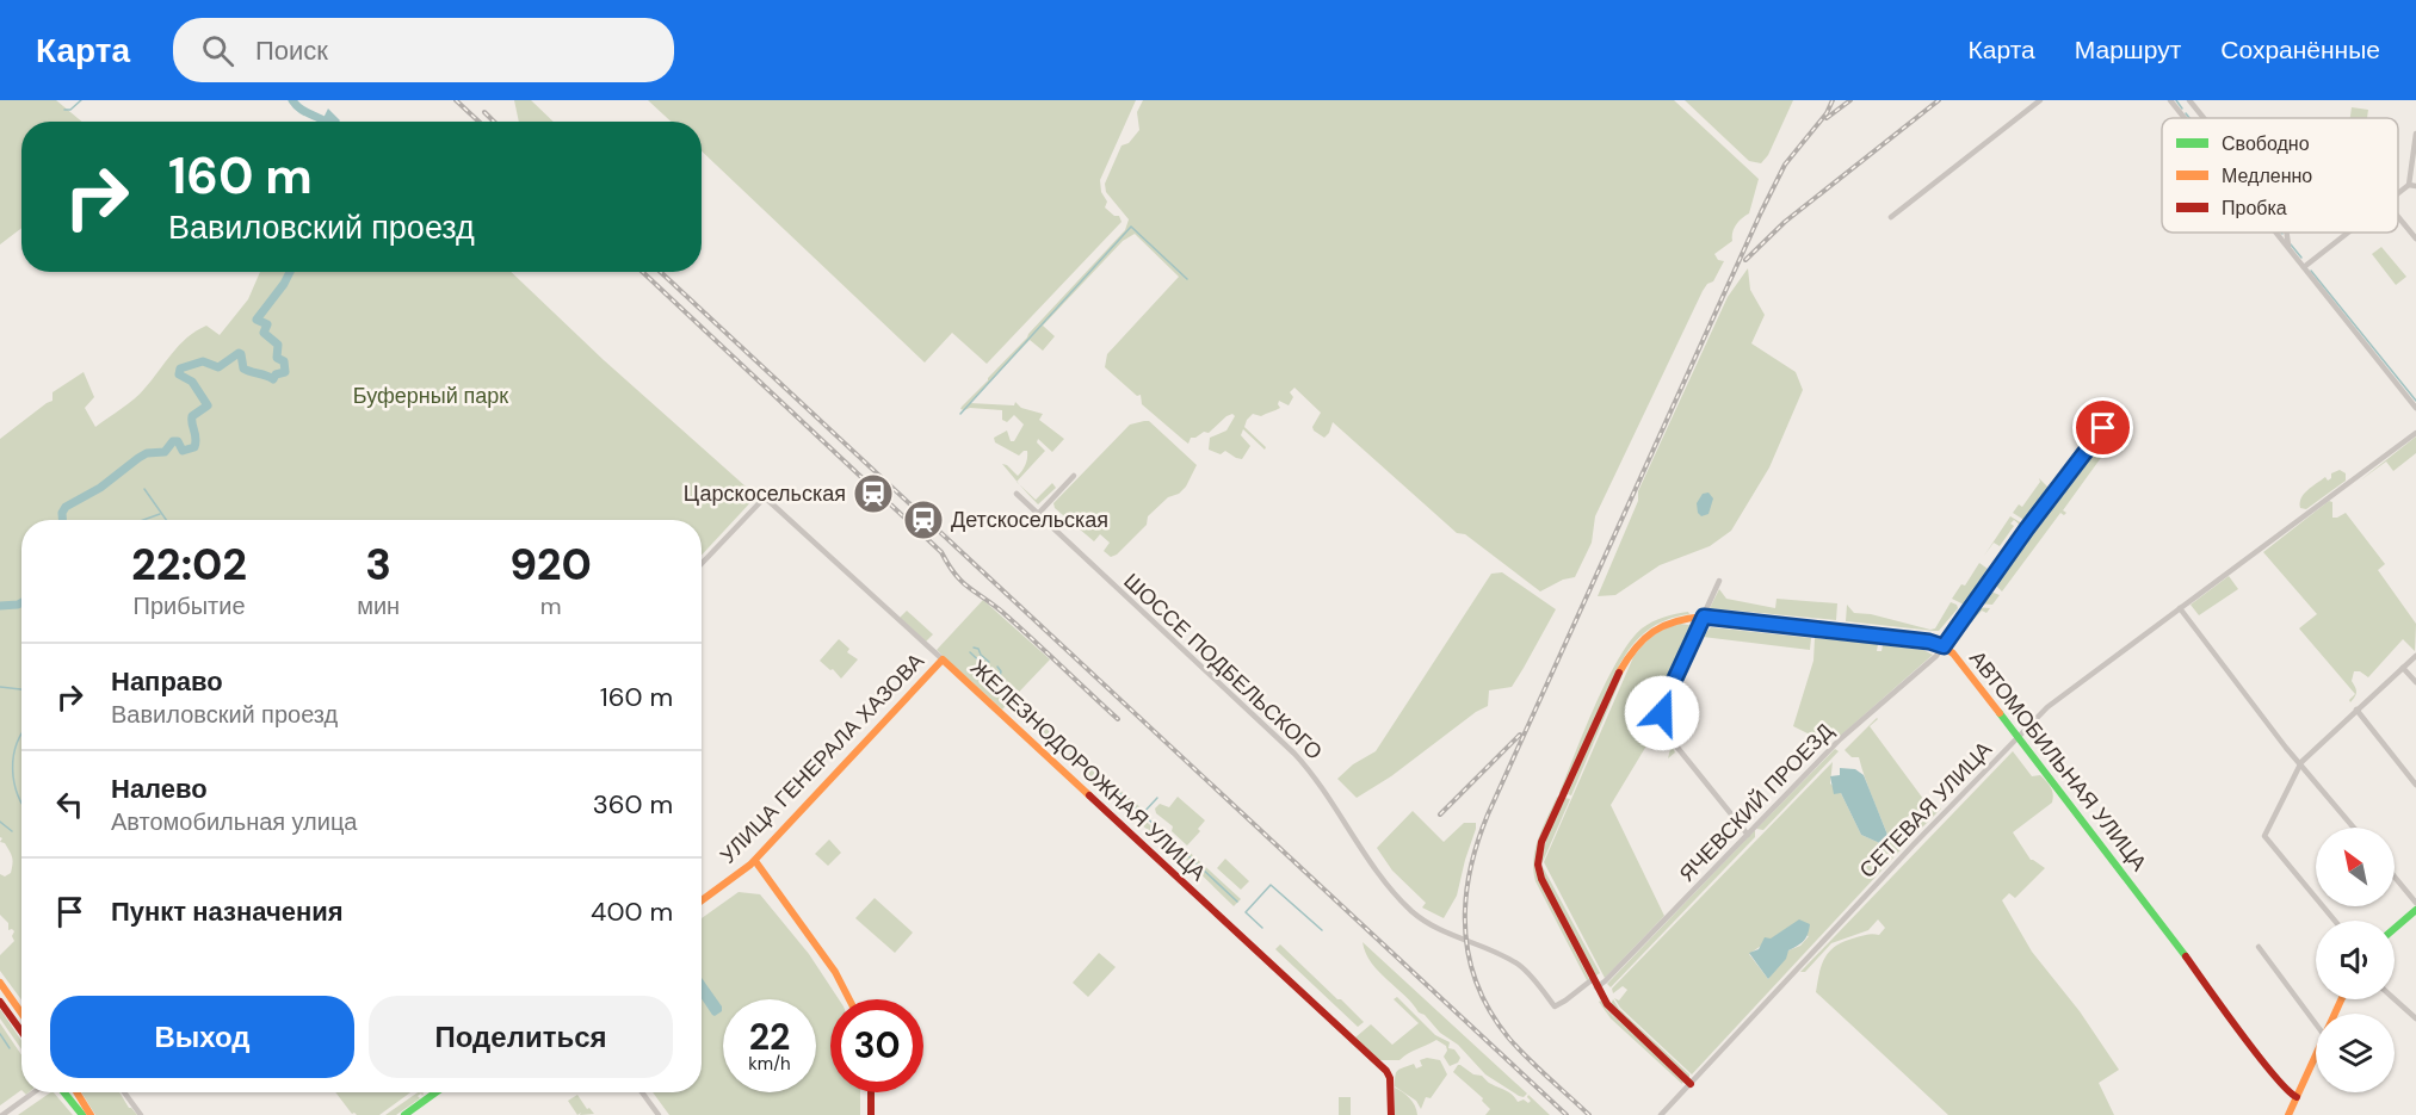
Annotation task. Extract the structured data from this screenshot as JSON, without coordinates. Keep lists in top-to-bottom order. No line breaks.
{"streets":{"street":["ШОССЕ ПОДБЕЛЬСКОГО","УЛИЦА ГЕНЕРАЛА ХАЗОВА","АВТОМОБИЛЬНАЯ УЛИЦА","ЖЕЛЕЗНОДОРОЖНАЯ УЛИЦА","ЯЧЕВСКИЙ ПРОЕЗД","СЕТЕВАЯ УЛИЦА"]},"crossings":[["УЛИЦА ГЕНЕРАЛА ХАЗОВА","ЖЕЛЕЗНОДОРОЖНАЯ УЛИЦА"],["АВТОМОБИЛЬНАЯ УЛИЦА","ЯЧЕВСКИЙ ПРОЕЗД"],["АВТОМОБИЛЬНАЯ УЛИЦА","СЕТЕВАЯ УЛИЦА"]],"parks":["Буферный парк"],"places":{"station":["Царскосельская","Детскосельская"]},"legend":["Свободно","Медленно","Пробка"],"north":"top left","page":{"header":"Карта","search":"Поиск","nav":["Карта","Маршрут","Сохранённые"],"turn":["160 m","Вавиловский проезд"],"eta":["22:02","Прибытие","3","мин","920","m"],"list":[{"name":"Направо","note":"Вавиловский проезд","value":"160 m"},{"name":"Налево","note":"Автомобильная улица","value":"360 m"},{"name":"Пункт назначения","value":"400 m"}],"buttons":["Выход","Поделиться"],"speed":"22 km/h","limit":"30"}}
